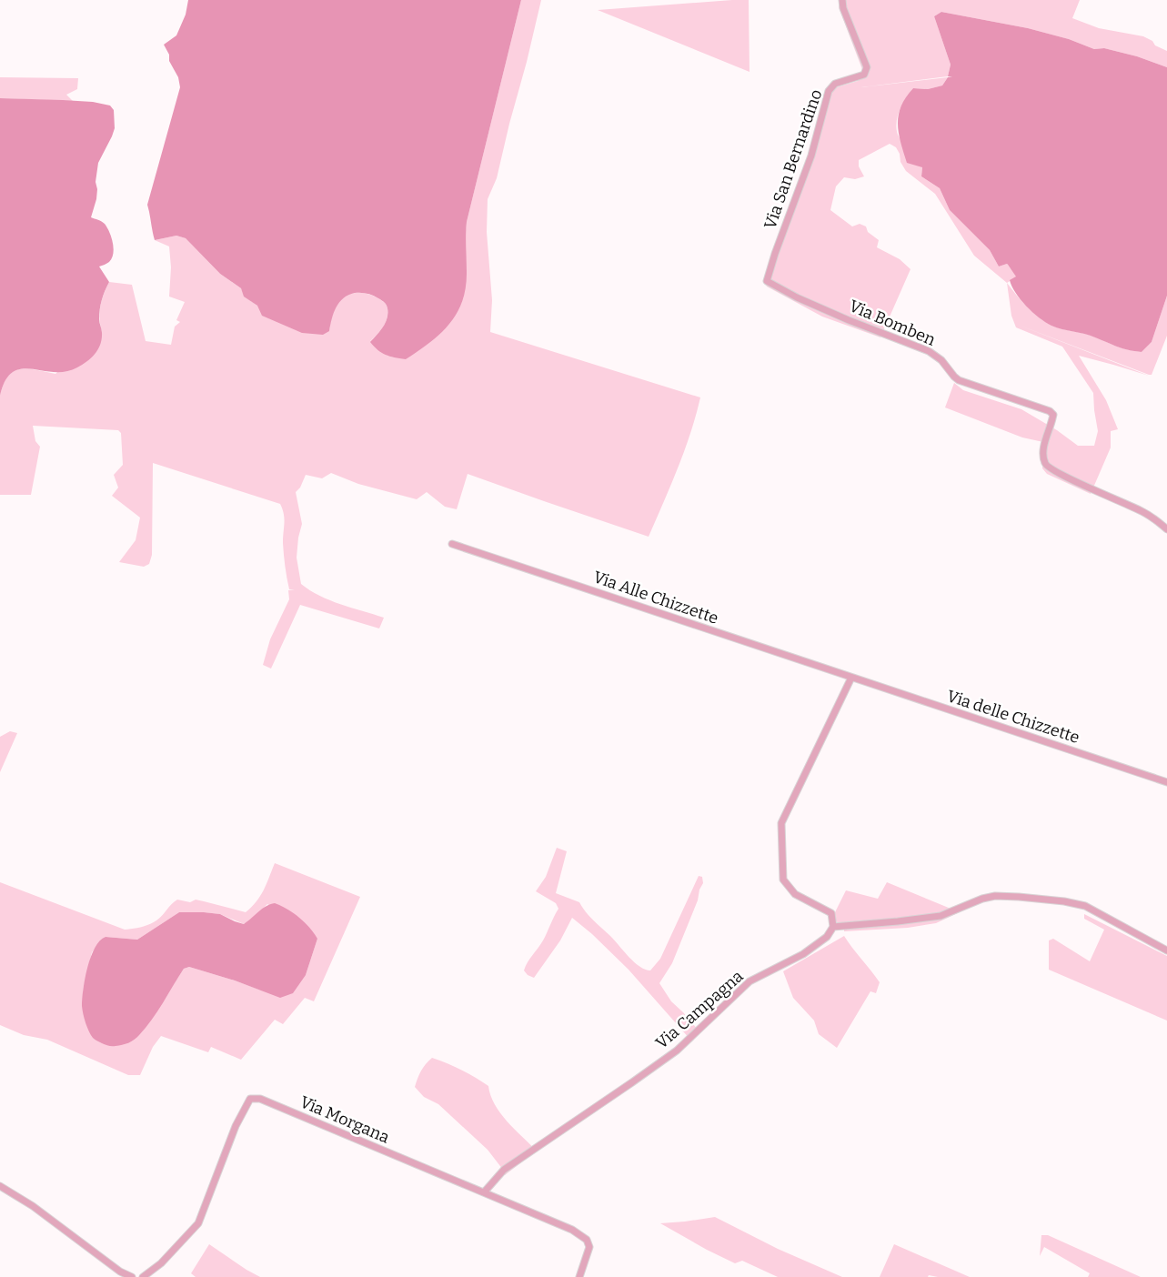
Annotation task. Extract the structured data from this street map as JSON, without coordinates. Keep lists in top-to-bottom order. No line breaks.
{"streets":{"street":["Via San Bernardino","Via Bomben","Via Alle Chizzette","Via delle Chizzette","Via Campagna","Via Morgana"]},"crossings":[["Via San Bernardino","Via Bomben"],["Via Alle Chizzette","Via delle Chizzette"],["Via Campagna","Via Morgana"]]}
